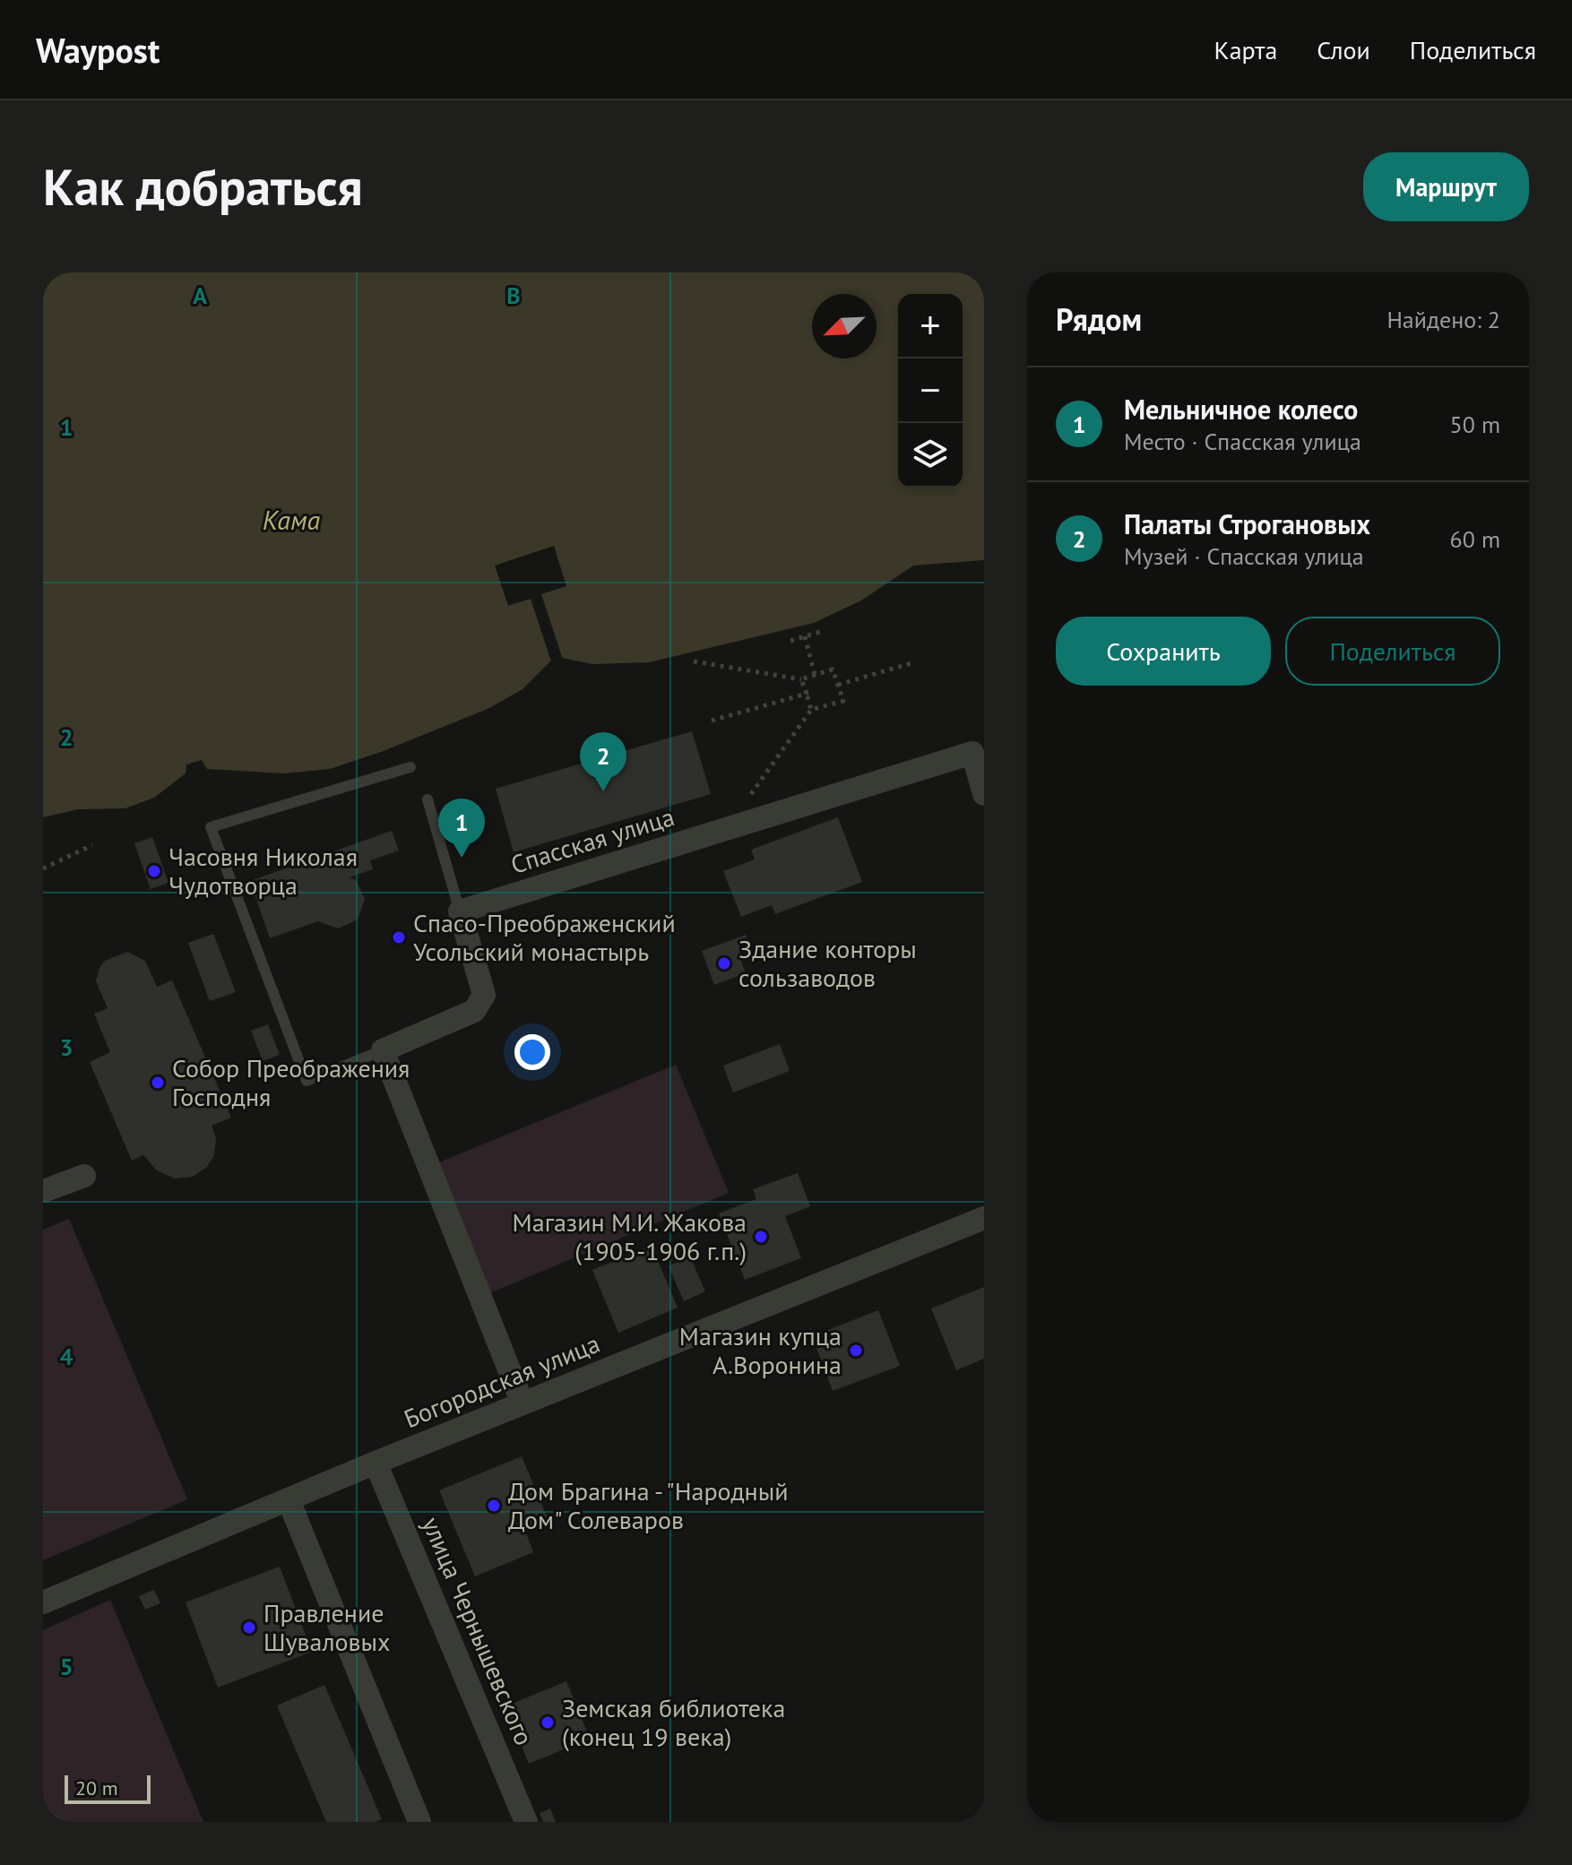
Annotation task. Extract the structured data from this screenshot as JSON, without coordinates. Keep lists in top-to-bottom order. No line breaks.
{"streets":{"street":["Спасская улица","Богородская улица","улица Чернышевского"]},"crossings":[["Богородская улица","улица Чернышевского"]],"water":["Кама"],"places":["Часовня Николая Чудотворца","Спасо-Преображенский Усольский монастырь","Здание конторы сользаводов","Собор Преображения Господня","Магазин М.И. Жакова (1905-1906 г.п.)","Магазин купца А.Воронина","Дом Брагина - \"Народный Дом\" Солеваров","Правление Шуваловых","Земская библиотека (конец 19 века)"],"scale_bar":"20 m","north":"bottom left","page":{"header":"Waypost","nav":["Карта","Слои","Поделиться"],"buttons":["Маршрут",["Сохранить","Поделиться"]],"title":"Как добраться","heading":["Рядом","Найдено: 2"],"map_buttons":["+","−"],"list":[{"mark":"1","name":"Мельничное колесо","note":"Место · Спасская улица","value":"50 m"},{"mark":"2","name":"Палаты Строгановых","note":"Музей · Спасская улица","value":"60 m"}],"pins":["2","1"],"scale":"20 m"},"grid":{"columns":["A","B"],"rows":["1","2","3","4","5"]}}
